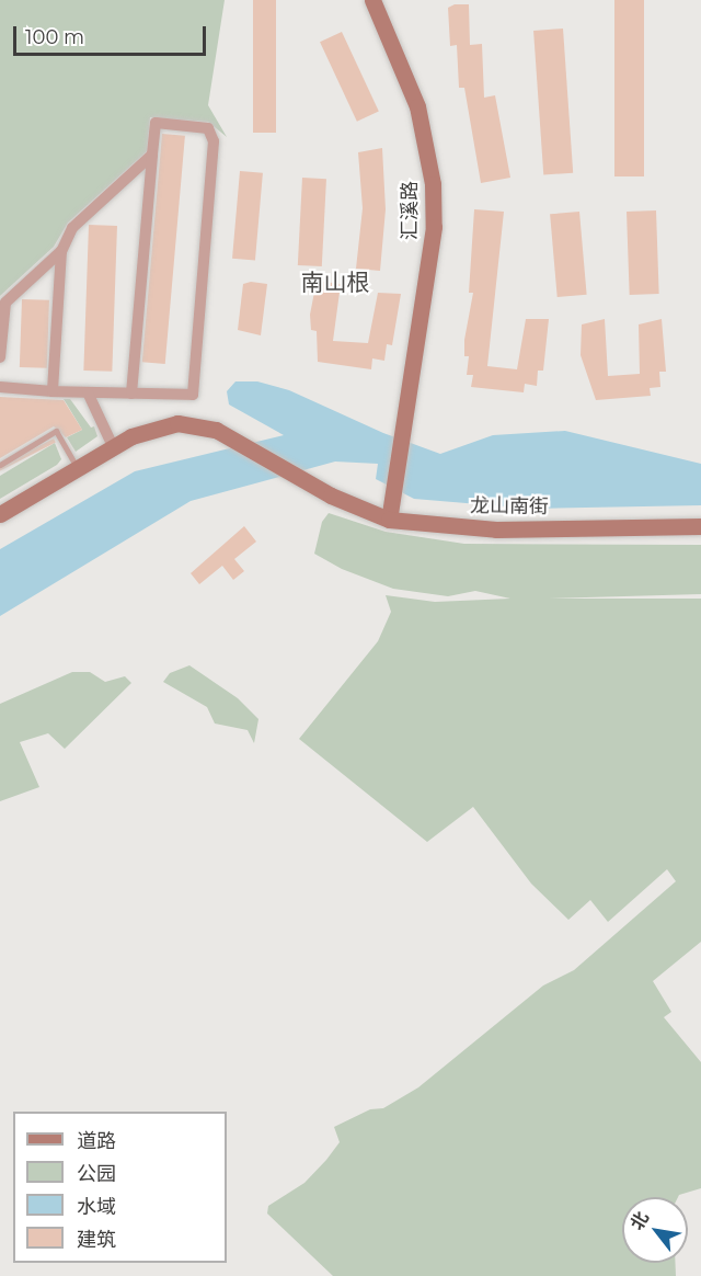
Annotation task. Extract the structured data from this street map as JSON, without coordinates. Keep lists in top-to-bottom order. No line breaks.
{"streets":{"street":["汇溪路","龙山南街"]},"crossings":[["汇溪路","龙山南街"]],"districts":["南山根"],"legend":["道路","公园","水域","建筑"],"scale_bar":"100 m","north":"top left"}
